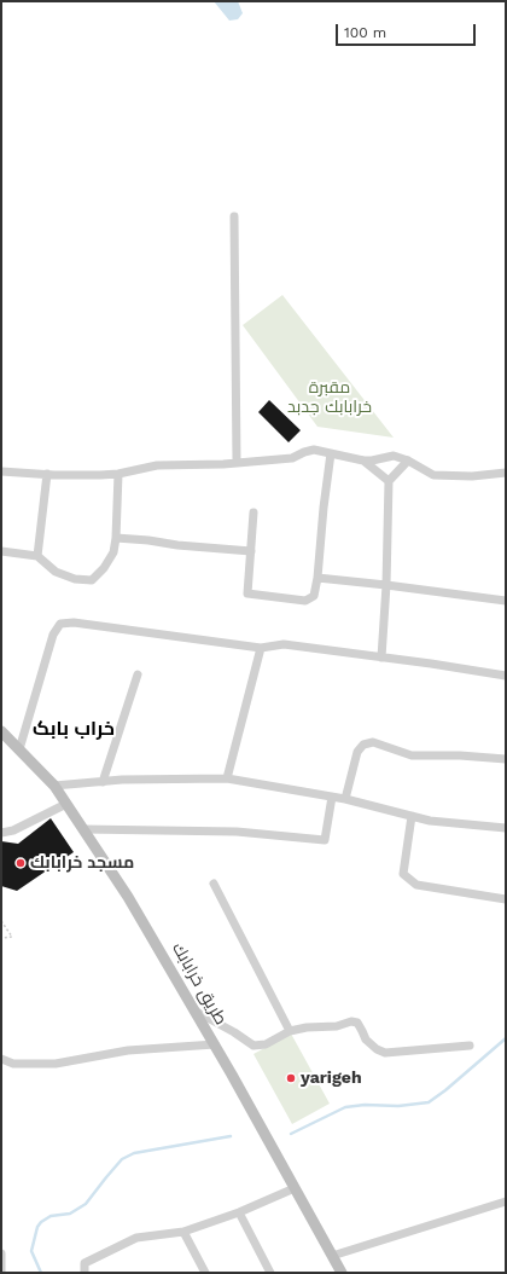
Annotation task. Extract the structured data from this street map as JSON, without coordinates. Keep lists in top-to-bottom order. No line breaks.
{"streets":{"main road":["طريق خرابابك"]},"districts":["خراب بابک"],"parks":["مقبرة خرابابك جدبد"],"places":["مسجد خرابابك","yarigeh"],"scale_bar":"100 m"}
